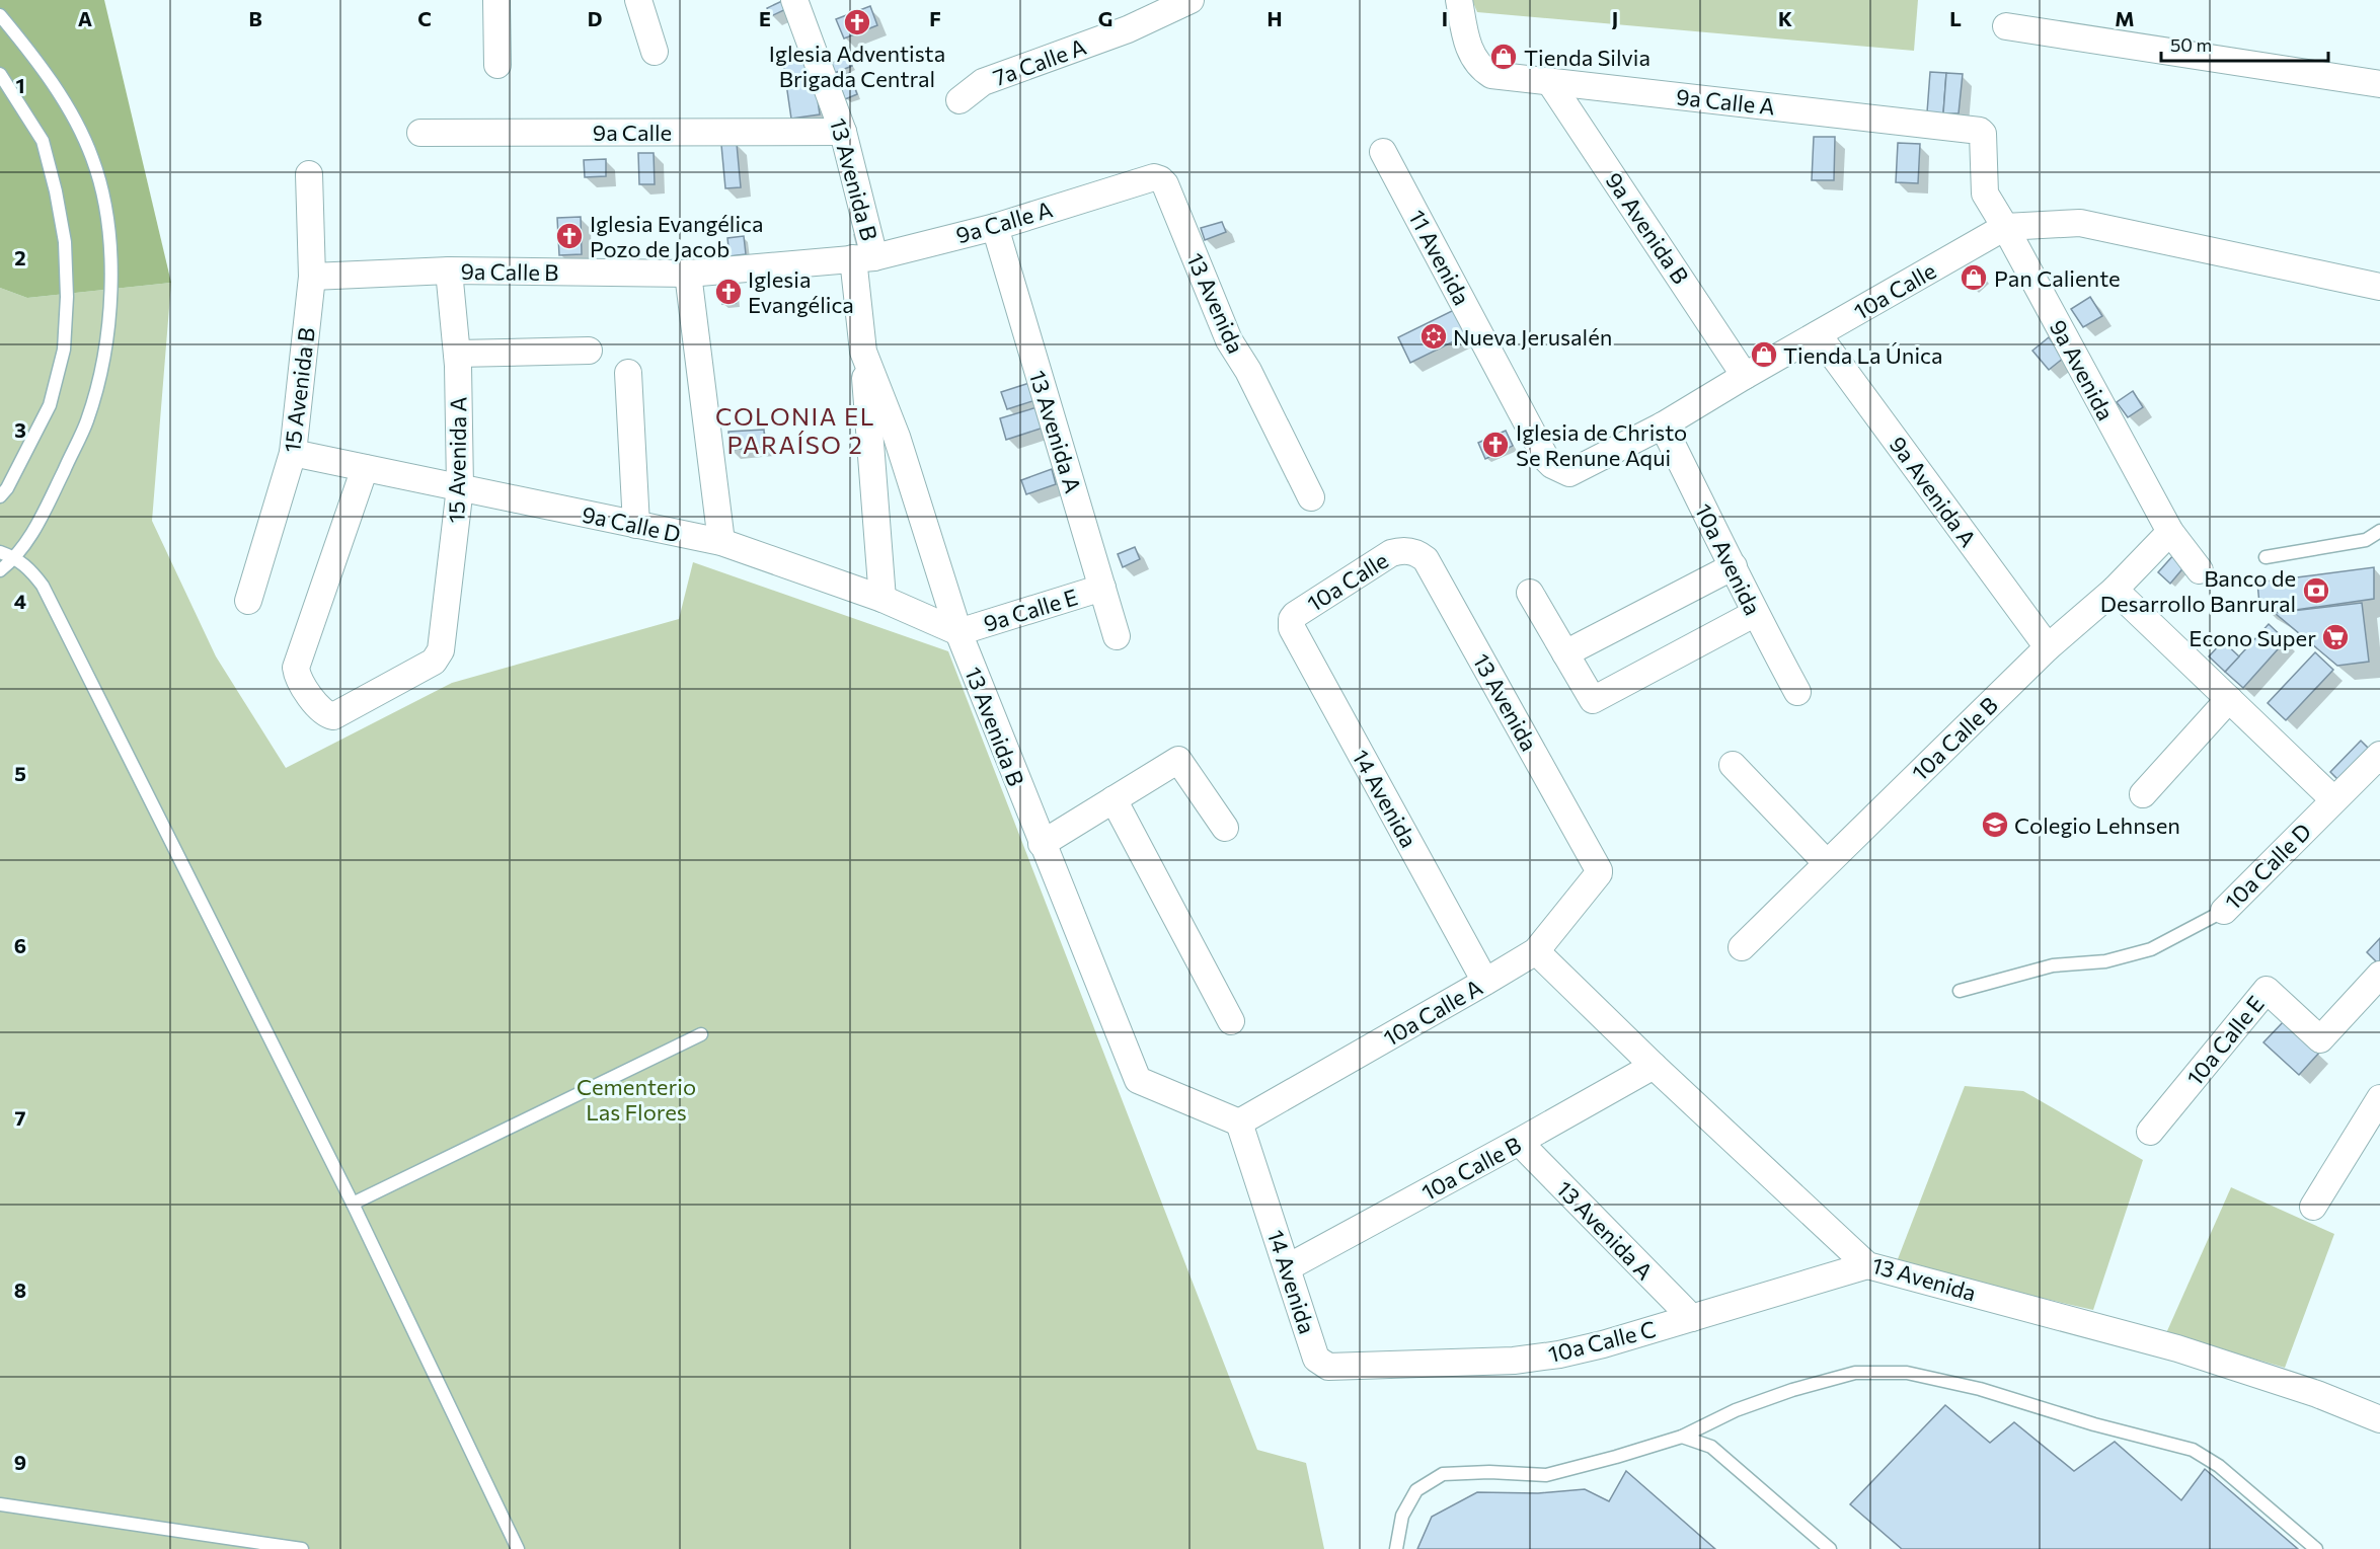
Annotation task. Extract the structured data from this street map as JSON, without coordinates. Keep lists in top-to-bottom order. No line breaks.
{"streets":{"street":["7a Calle A","9a Calle A","9a Calle","13 Avenida B","9a Avenida B","11 Avenida","9a Calle B","10a Calle","13 Avenida","9a Avenida","15 Avenida B","13 Avenida A","15 Avenida A","9a Avenida A","9a Calle D","10a Avenida","9a Calle E","10a Calle B","14 Avenida","10a Calle D","10a Calle A","10a Calle E","10a Calle C"]},"crossings":[["9a Calle A","13 Avenida B"],["9a Calle A","9a Avenida B"],["9a Calle A","9a Calle B"],["9a Calle A","13 Avenida"],["9a Calle A","9a Avenida"],["9a Calle A","13 Avenida A"],["9a Calle","13 Avenida B"],["13 Avenida B","9a Calle B"],["13 Avenida B","9a Calle D"],["13 Avenida B","9a Calle E"],["13 Avenida B","14 Avenida"],["13 Avenida B","10a Calle A"],["9a Avenida B","10a Calle"],["11 Avenida","10a Calle"],["9a Calle B","15 Avenida B"],["9a Calle B","15 Avenida A"],["10a Calle","13 Avenida"],["10a Calle","9a Avenida"],["10a Calle","9a Avenida A"],["10a Calle","10a Avenida"],["10a Calle","14 Avenida"],["13 Avenida","10a Calle B"],["13 Avenida","10a Calle A"],["13 Avenida","10a Calle C"],["9a Avenida","10a Calle B"],["15 Avenida B","9a Calle D"],["13 Avenida A","9a Calle E"],["13 Avenida A","10a Calle B"],["13 Avenida A","10a Calle C"],["15 Avenida A","9a Calle D"],["9a Avenida A","10a Calle B"],["9a Calle D","9a Calle E"],["10a Calle B","14 Avenida"],["14 Avenida","10a Calle A"],["14 Avenida","10a Calle C"]],"districts":["COLONIA EL PARAÍSO 2"],"parks":["Cementerio Las Flores"],"places":{"church":["Iglesia Adventista Brigada Central","Iglesia Evangélica Pozo de Jacob","Iglesia Evangélica","Iglesia de Christo Se Renune Aqui"],"shop":["Tienda Silvia","Pan Caliente","Tienda La Única"],"synagogue":["Nueva Jerusalén"],"bank":["Banco de Desarrollo Banrural"],"supermarket":["Econo Super"],"school or university":["Colegio Lehnsen"]},"scale_bar":"50 m","grid":{"columns":["A","B","C","D","E","F","G","H","I","J","K","L","M"],"rows":["1","2","3","4","5","6","7","8","9"]}}
